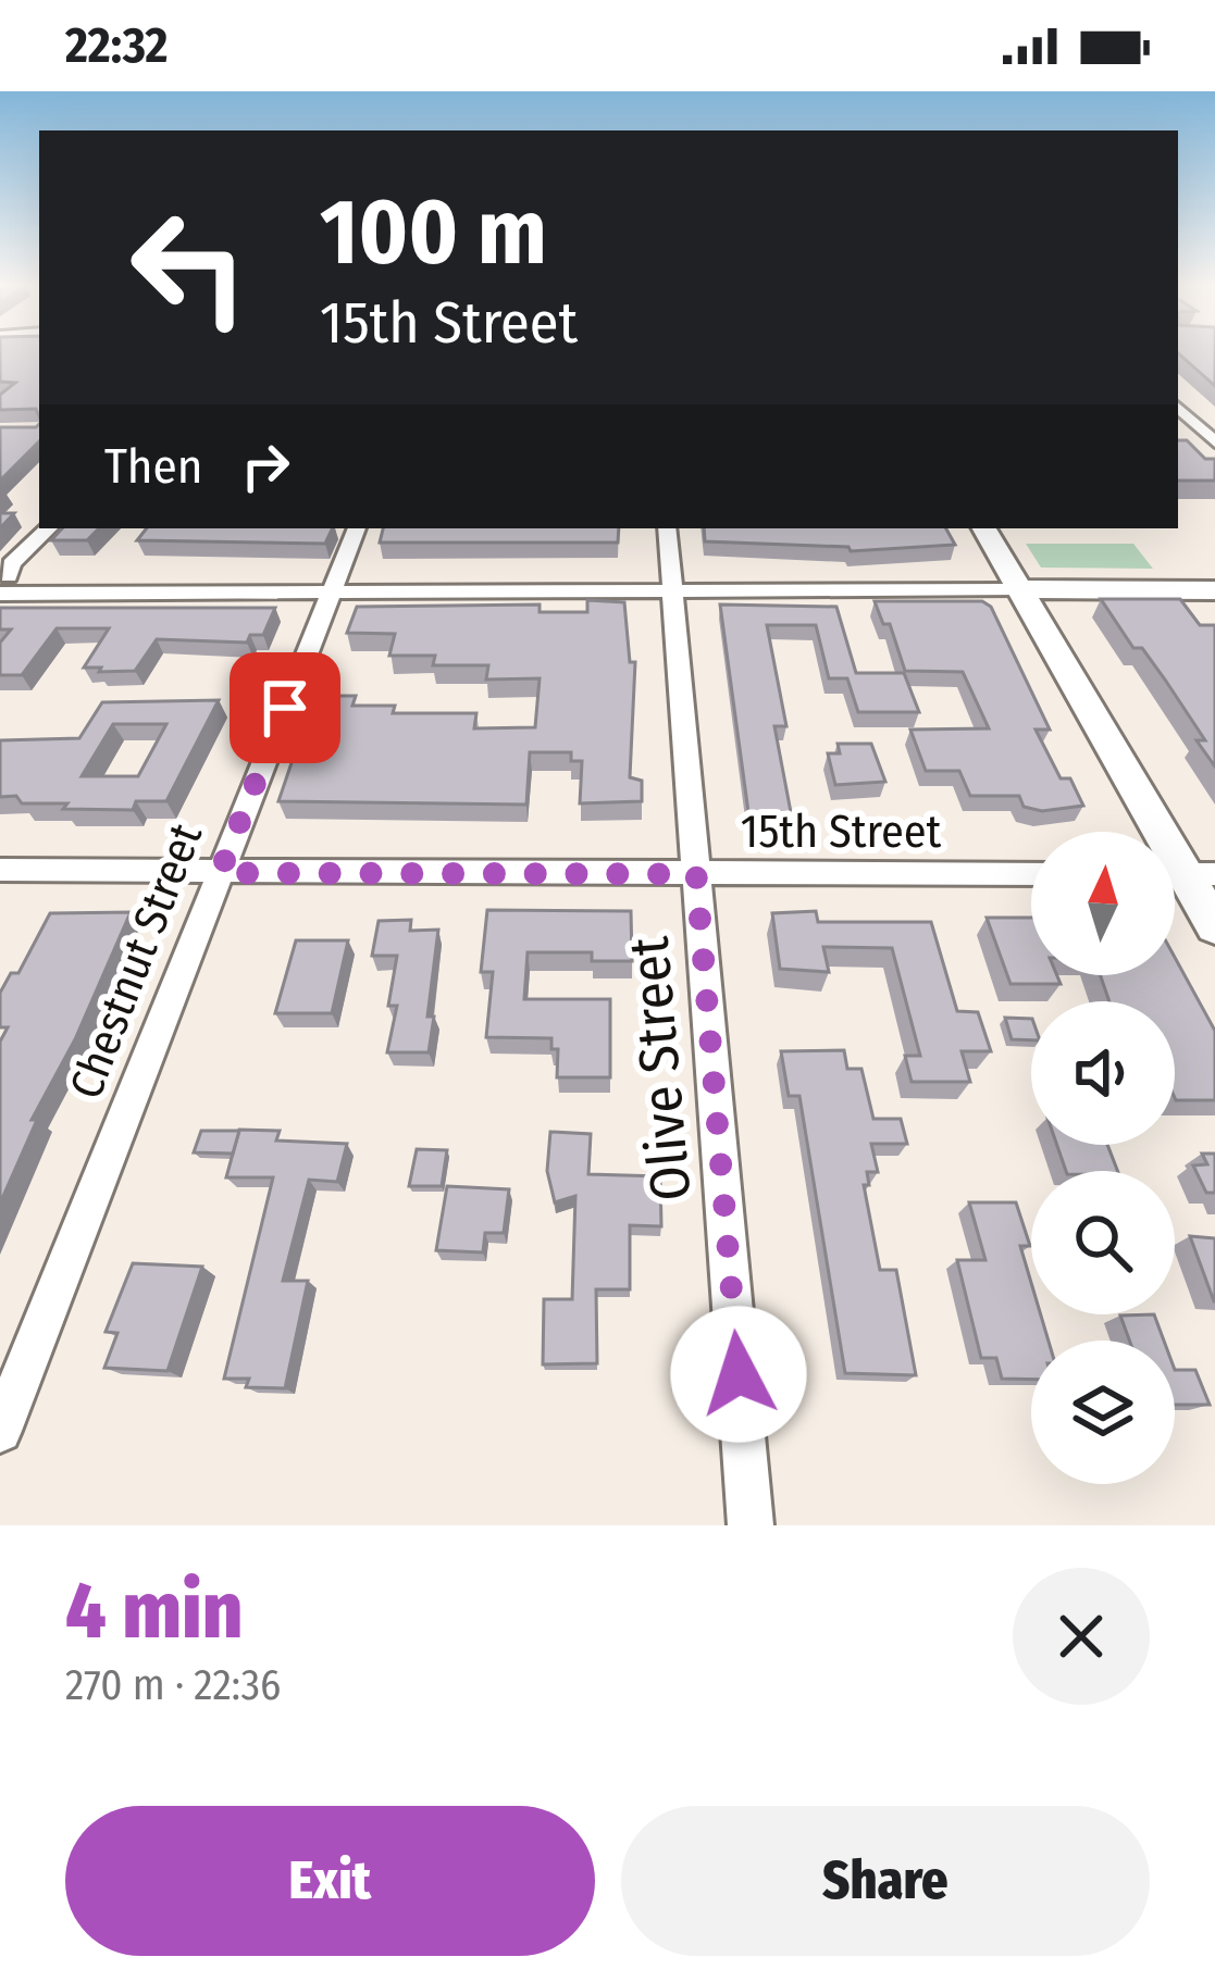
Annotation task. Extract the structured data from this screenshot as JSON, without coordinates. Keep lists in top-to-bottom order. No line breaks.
{"streets":{"street":["15th Street","Chestnut Street","Olive Street"]},"crossings":[["15th Street","Chestnut Street"],["15th Street","Olive Street"]],"north":"top","page":{"status":"22:32","turn":["100 m","15th Street"],"then":"Then","heading":["4 min","270 m · 22:36"],"buttons":["Exit","Share"]}}
